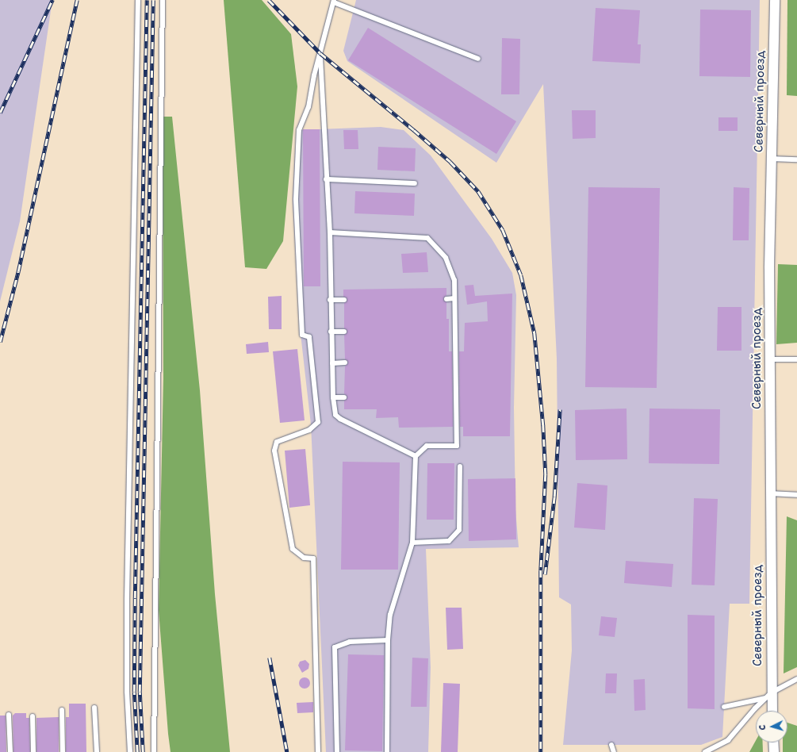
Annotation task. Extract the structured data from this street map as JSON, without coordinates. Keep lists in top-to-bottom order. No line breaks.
{"streets":{"street":["Северный проезд"]},"north":"left"}
